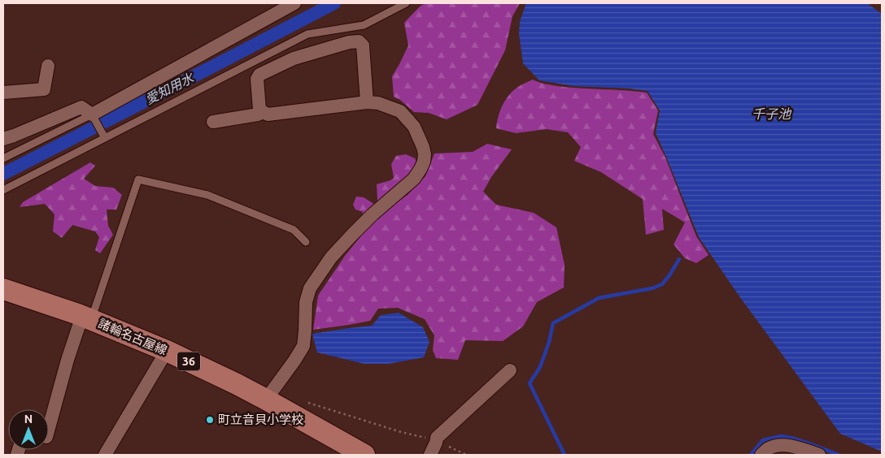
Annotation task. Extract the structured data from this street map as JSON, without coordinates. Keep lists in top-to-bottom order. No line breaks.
{"streets":{"main road":["諸輪名古屋線","36"]},"water":["愛知用水","千子池"],"places":["町立音貝小学校"],"north":"top"}
